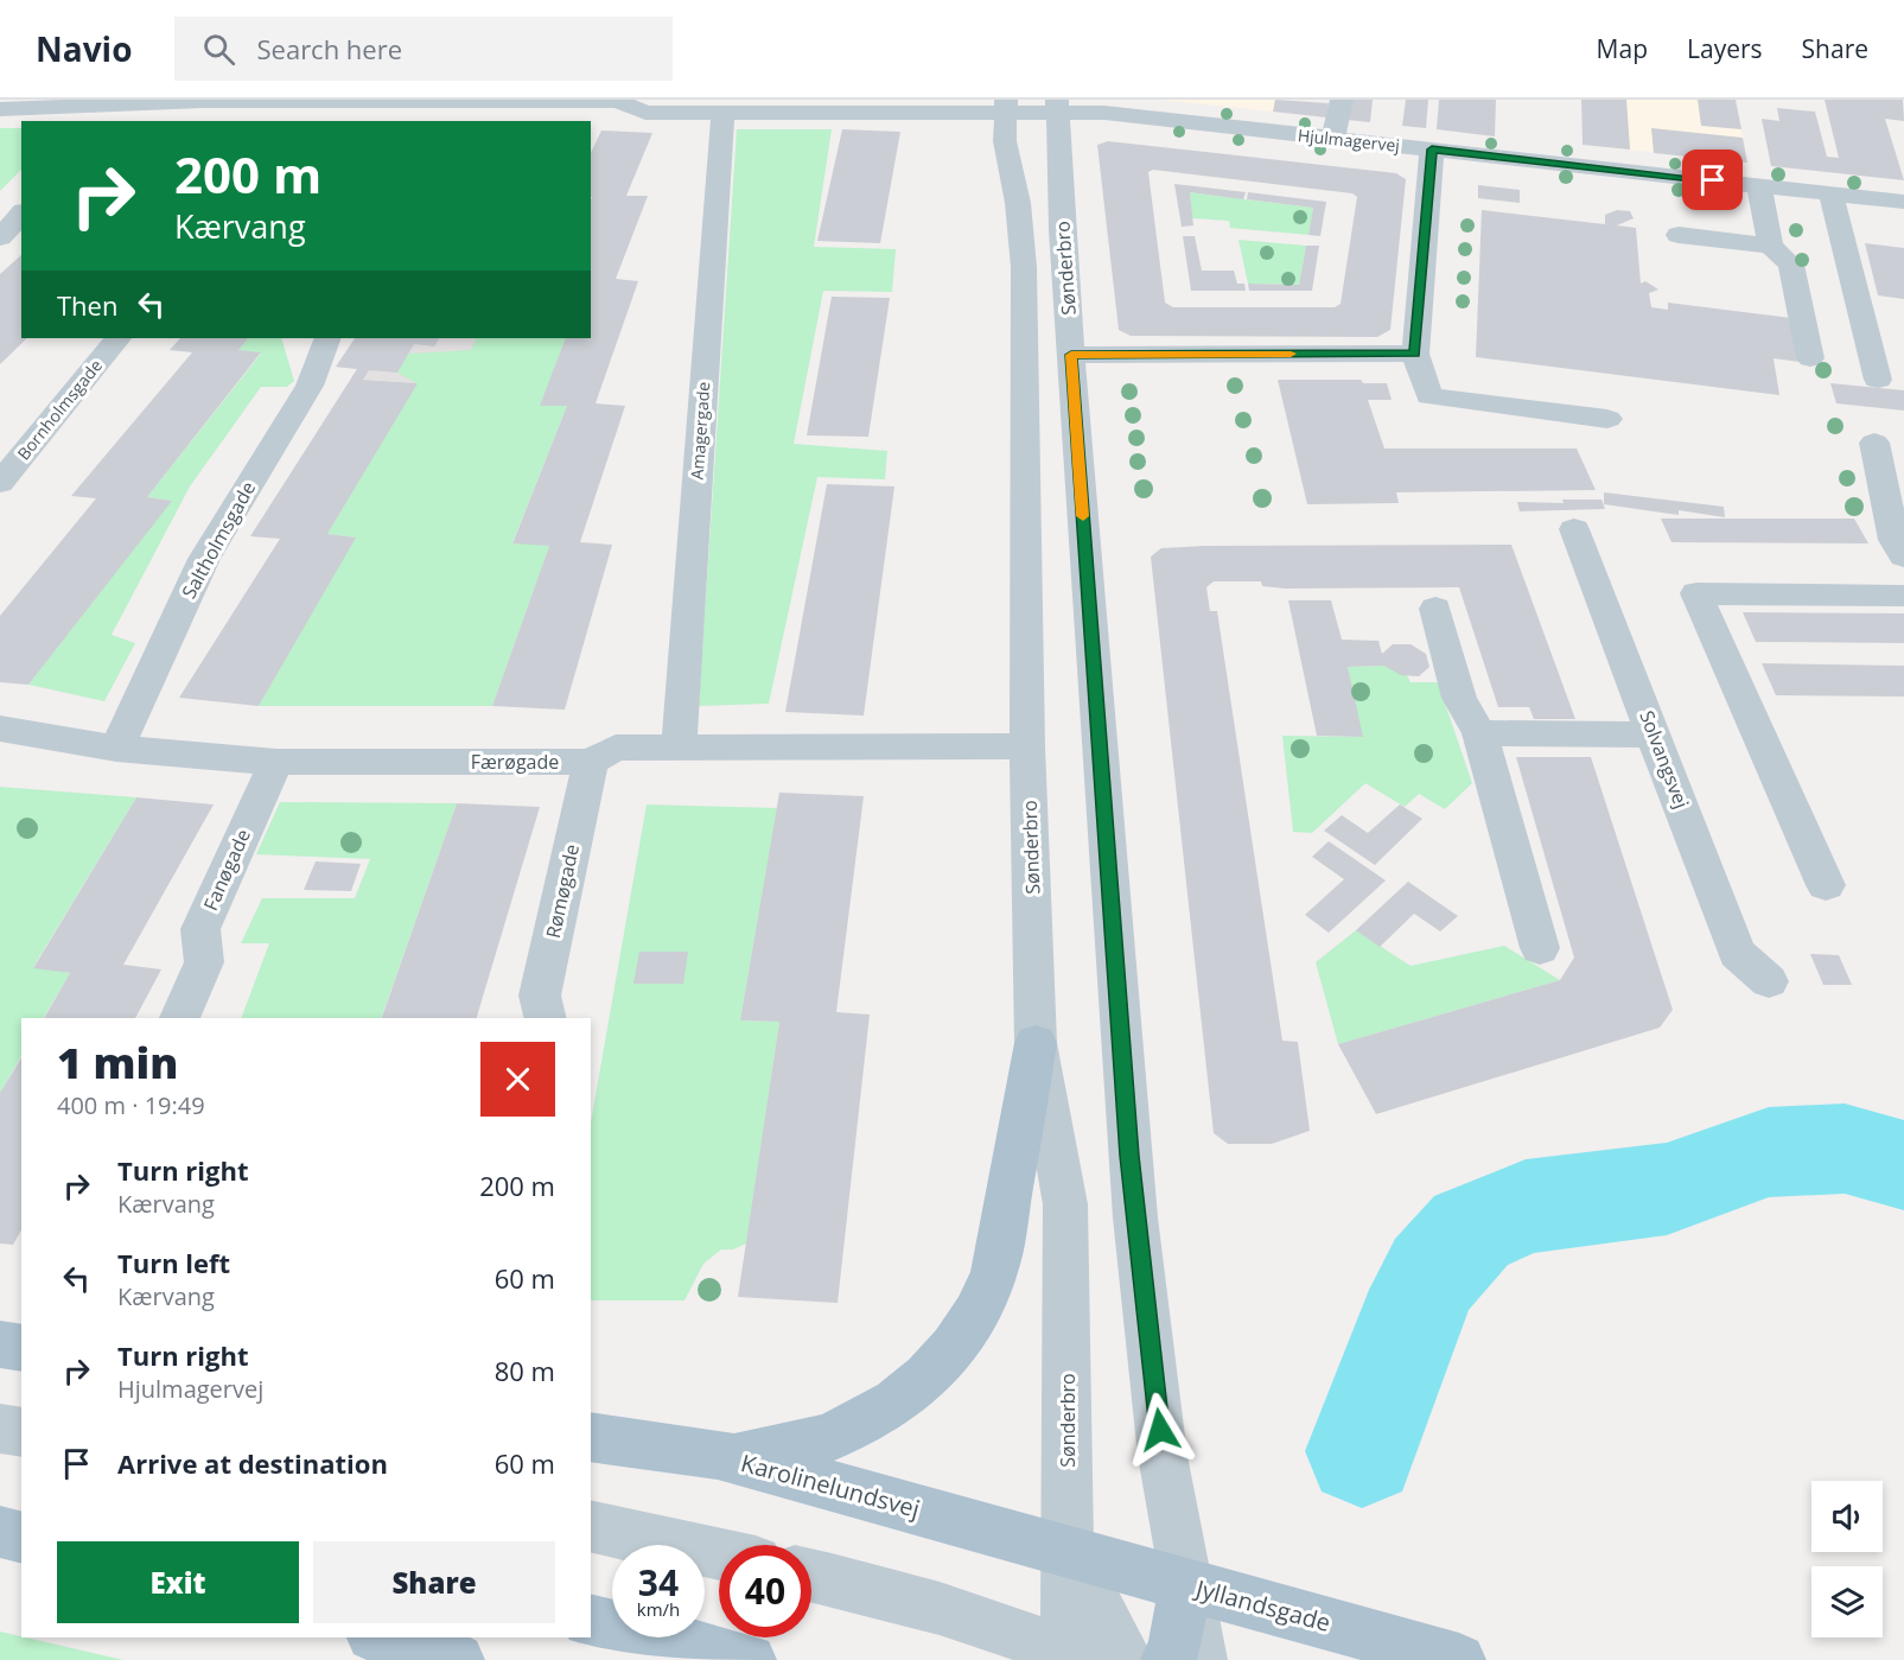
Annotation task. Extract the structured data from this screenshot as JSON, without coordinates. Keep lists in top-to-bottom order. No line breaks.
{"streets":{"main road":["Karolinelundsvej","Jyllandsgade"],"street":["Hjulmagervej","Sønderbro","Bornholmsgade","Amagergade","Saltholmsgade","Solvangsvej","Færøgade","Fanøgade","Rømøgade"]},"crossings":[["Hjulmagervej","Sønderbro"],["Hjulmagervej","Amagergade"],["Sønderbro","Færøgade"],["Sønderbro","Karolinelundsvej"],["Sønderbro","Jyllandsgade"],["Amagergade","Færøgade"],["Saltholmsgade","Færøgade"],["Færøgade","Fanøgade"],["Færøgade","Rømøgade"],["Karolinelundsvej","Jyllandsgade"]],"page":{"header":"Navio","search":"Search here","nav":["Map","Layers","Share"],"turn":["200 m","Kærvang"],"then":"Then","heading":["1 min","400 m · 19:49"],"list":[{"name":"Turn right","note":"Kærvang","value":"200 m"},{"name":"Turn left","note":"Kærvang","value":"60 m"},{"name":"Turn right","note":"Hjulmagervej","value":"80 m"},{"name":"Arrive at destination","value":"60 m"}],"buttons":["Exit","Share"],"speed":"34 km/h","limit":"40"}}
